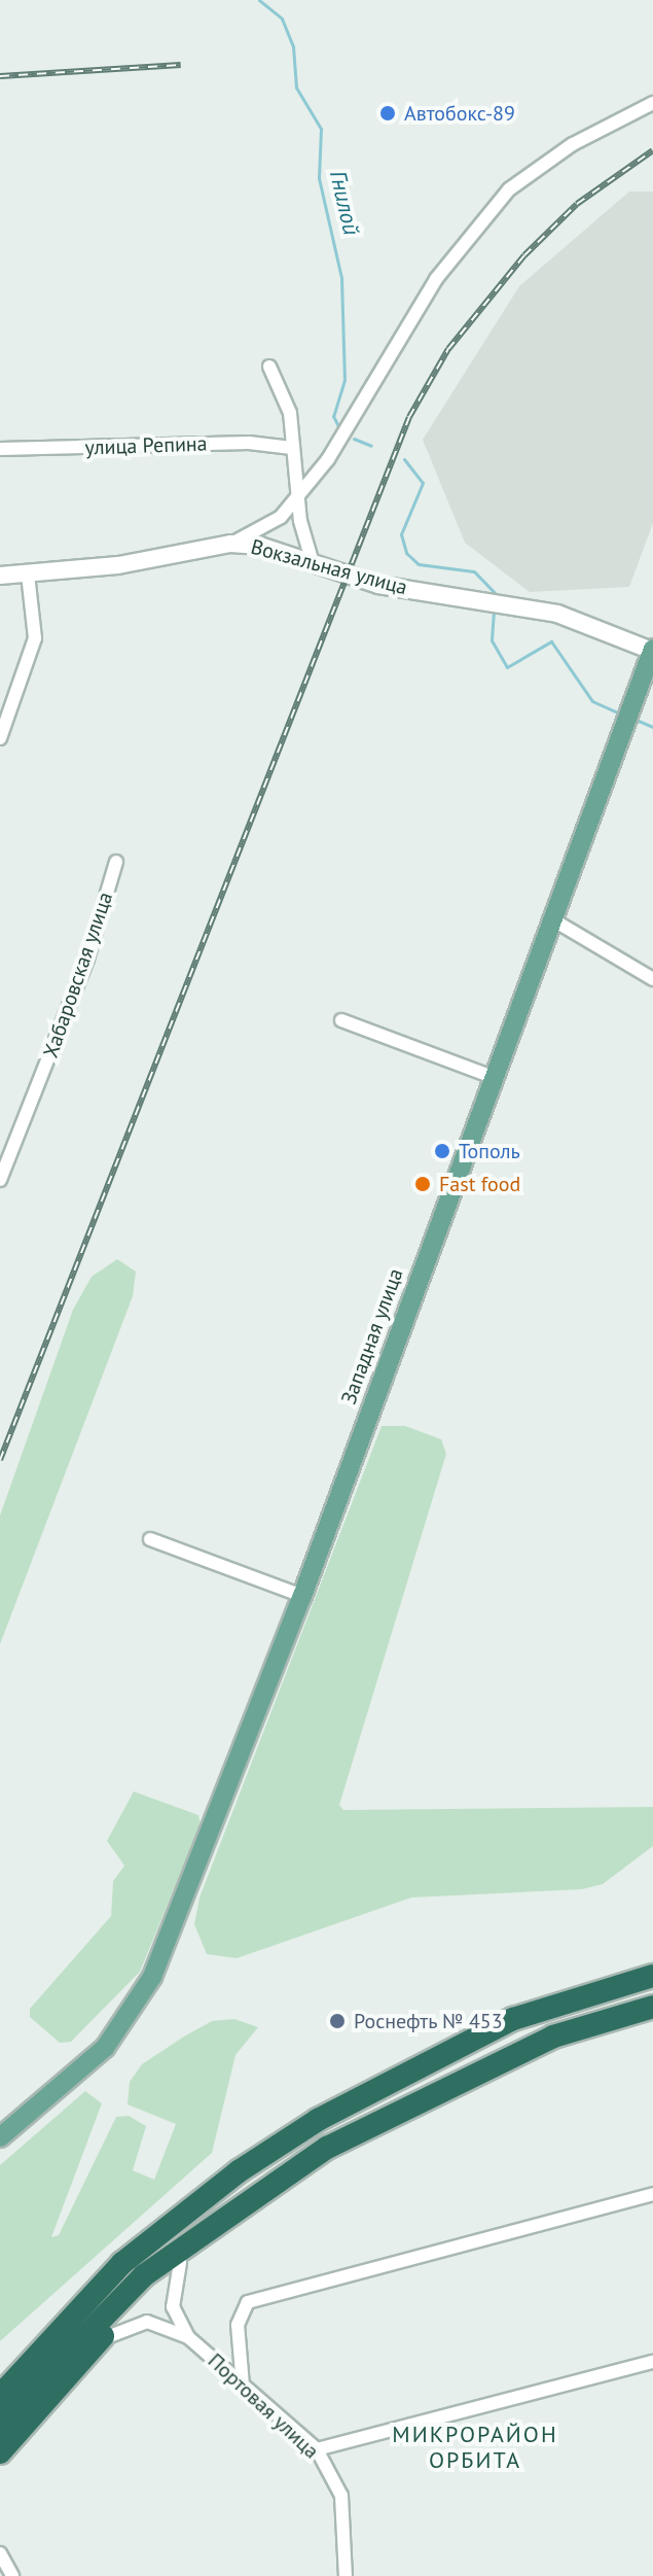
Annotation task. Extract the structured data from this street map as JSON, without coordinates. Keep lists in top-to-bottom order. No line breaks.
{"streets":{"main road":["Вокзальная улица","Западная улица"],"street":["улица Репина","Хабаровская улица","Портовая улица"]},"crossings":[["Вокзальная улица","Западная улица"]],"districts":["МИКРОРАЙОН ОРБИТА"],"water":["Гнилой"],"places":["Автобокс-89","Тополь","Fast food","Роснефть № 453"]}
